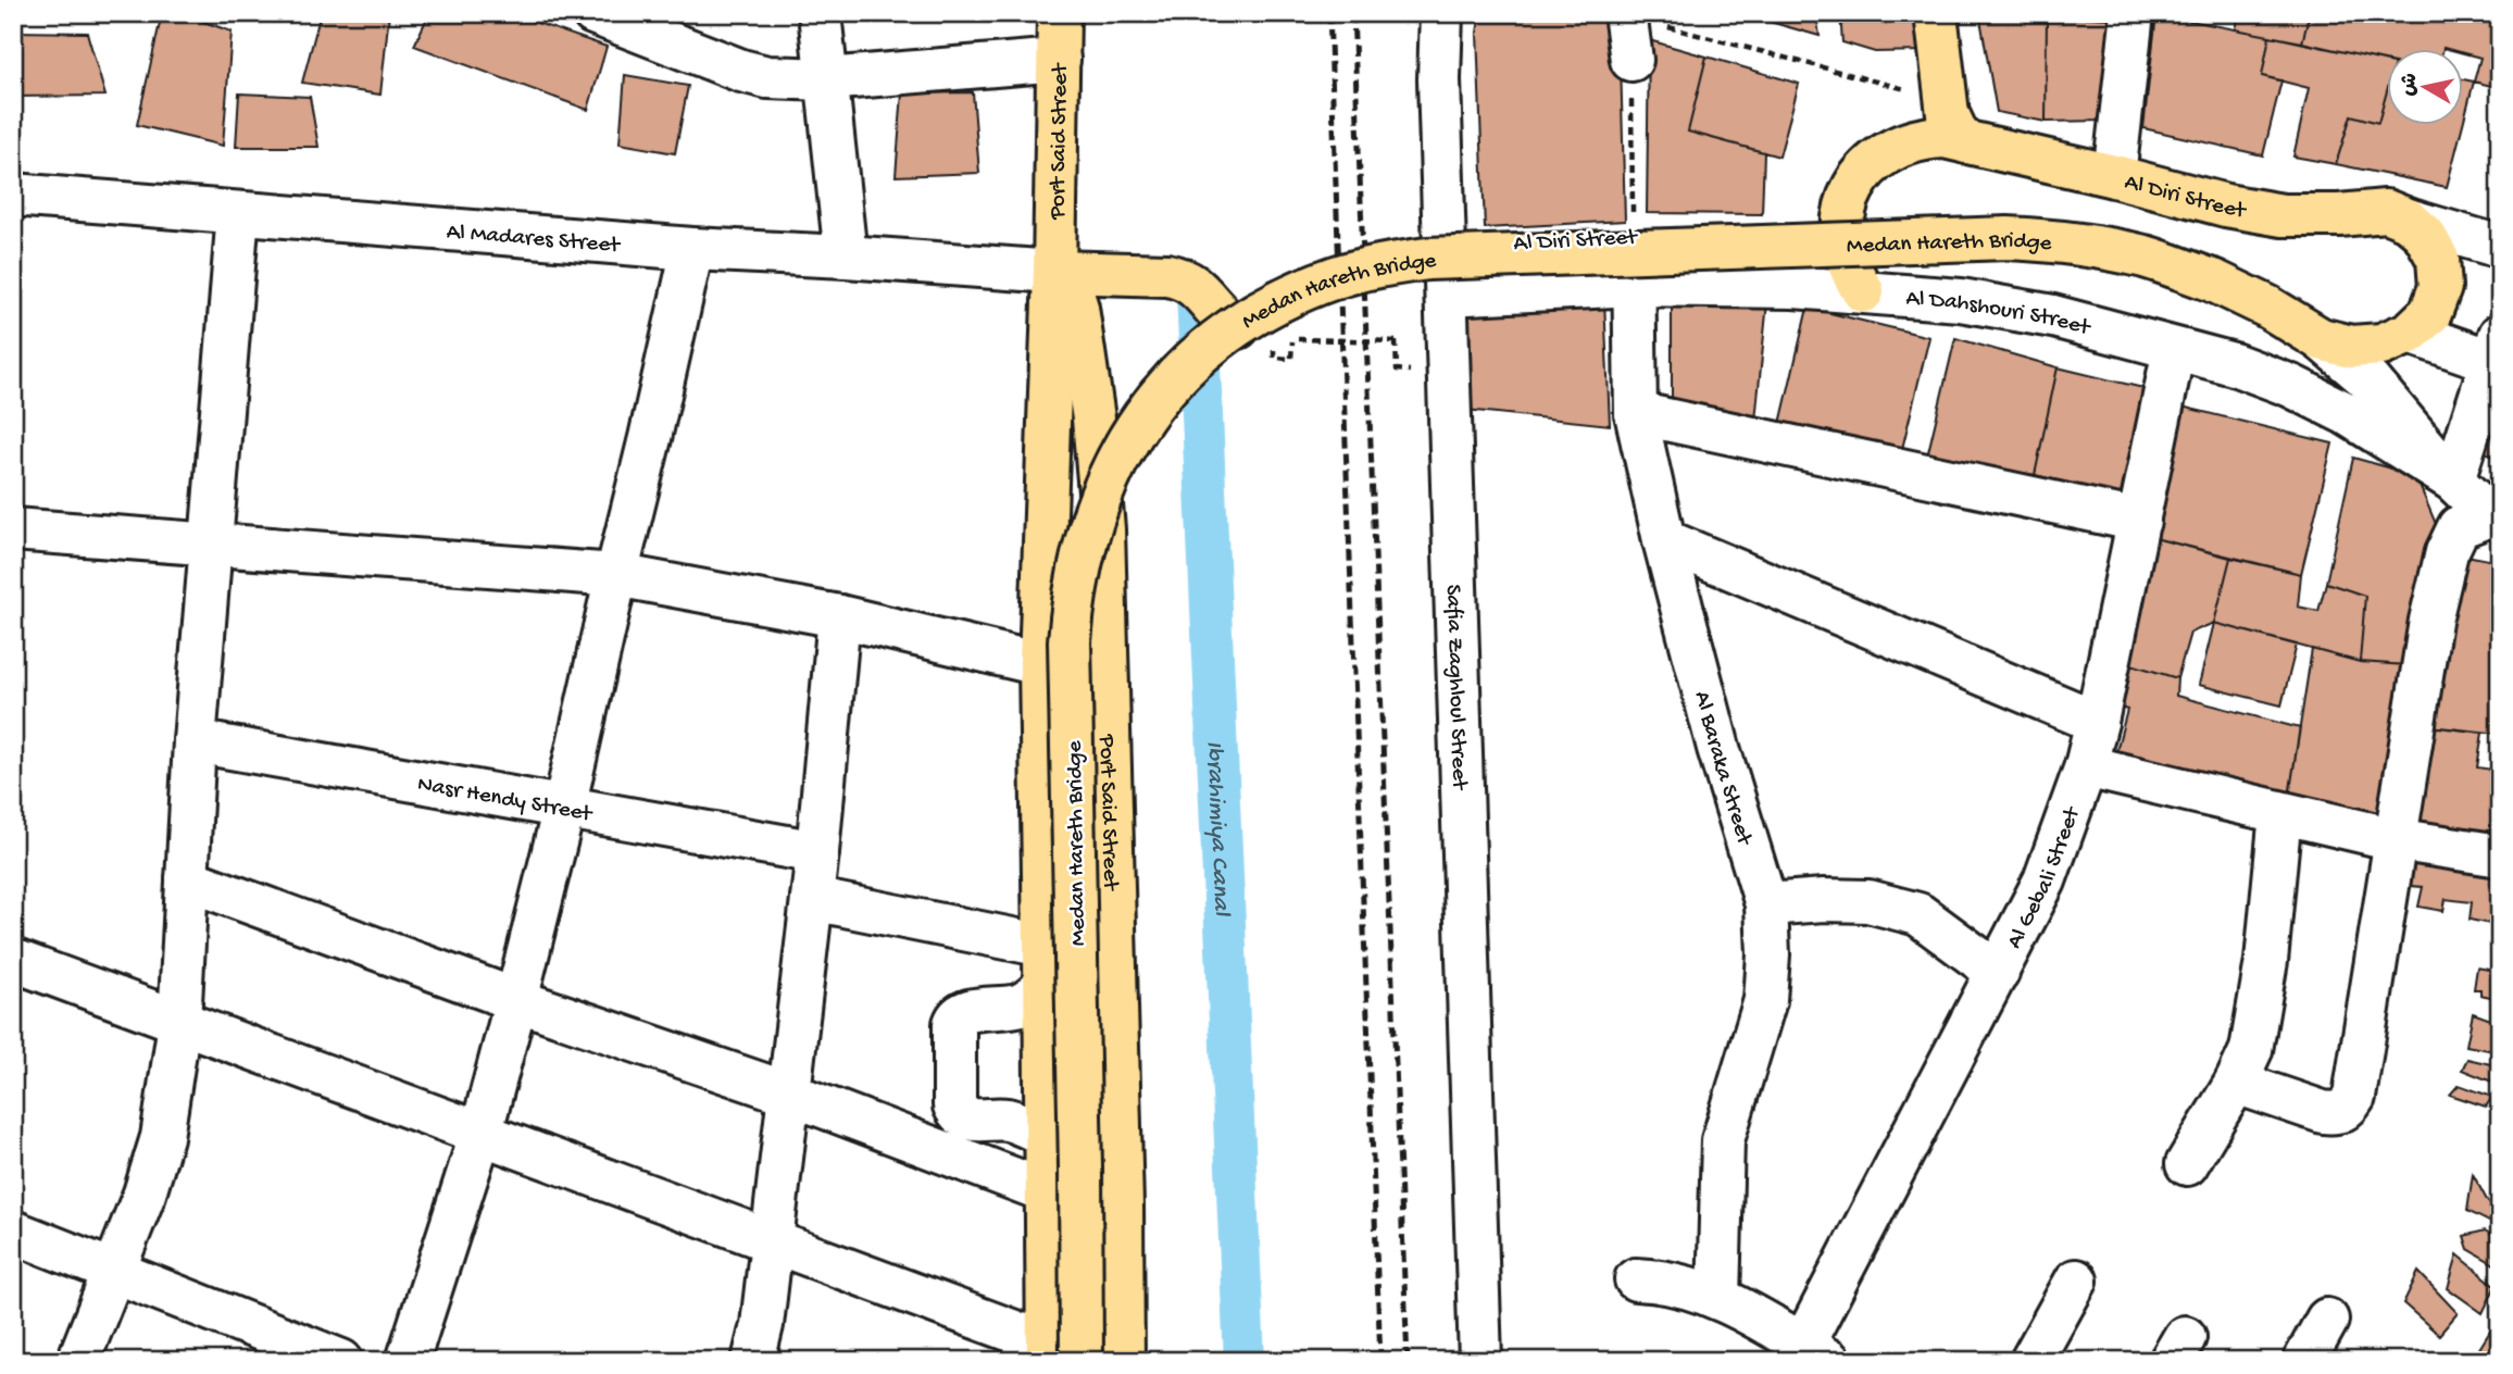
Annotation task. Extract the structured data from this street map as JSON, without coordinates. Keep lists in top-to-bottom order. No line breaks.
{"streets":{"main road":["Port Said Street","Al Diri Street","Medan Hareth Bridge"],"street":["Al Madares Street","Al Dahshouri Street","Safia Zaghloul Street","Al Baraka Street","Nasr Hendy Street","Al Gebali Street"]},"crossings":[["Port Said Street","Al Madares Street"],["Port Said Street","Medan Hareth Bridge"],["Al Diri Street","Safia Zaghloul Street"],["Al Diri Street","Al Baraka Street"],["Medan Hareth Bridge","Al Dahshouri Street"],["Al Dahshouri Street","Safia Zaghloul Street"],["Al Dahshouri Street","Al Baraka Street"],["Al Dahshouri Street","Al Gebali Street"]],"water":["Ibrahimiya Canal"],"north":"left"}
